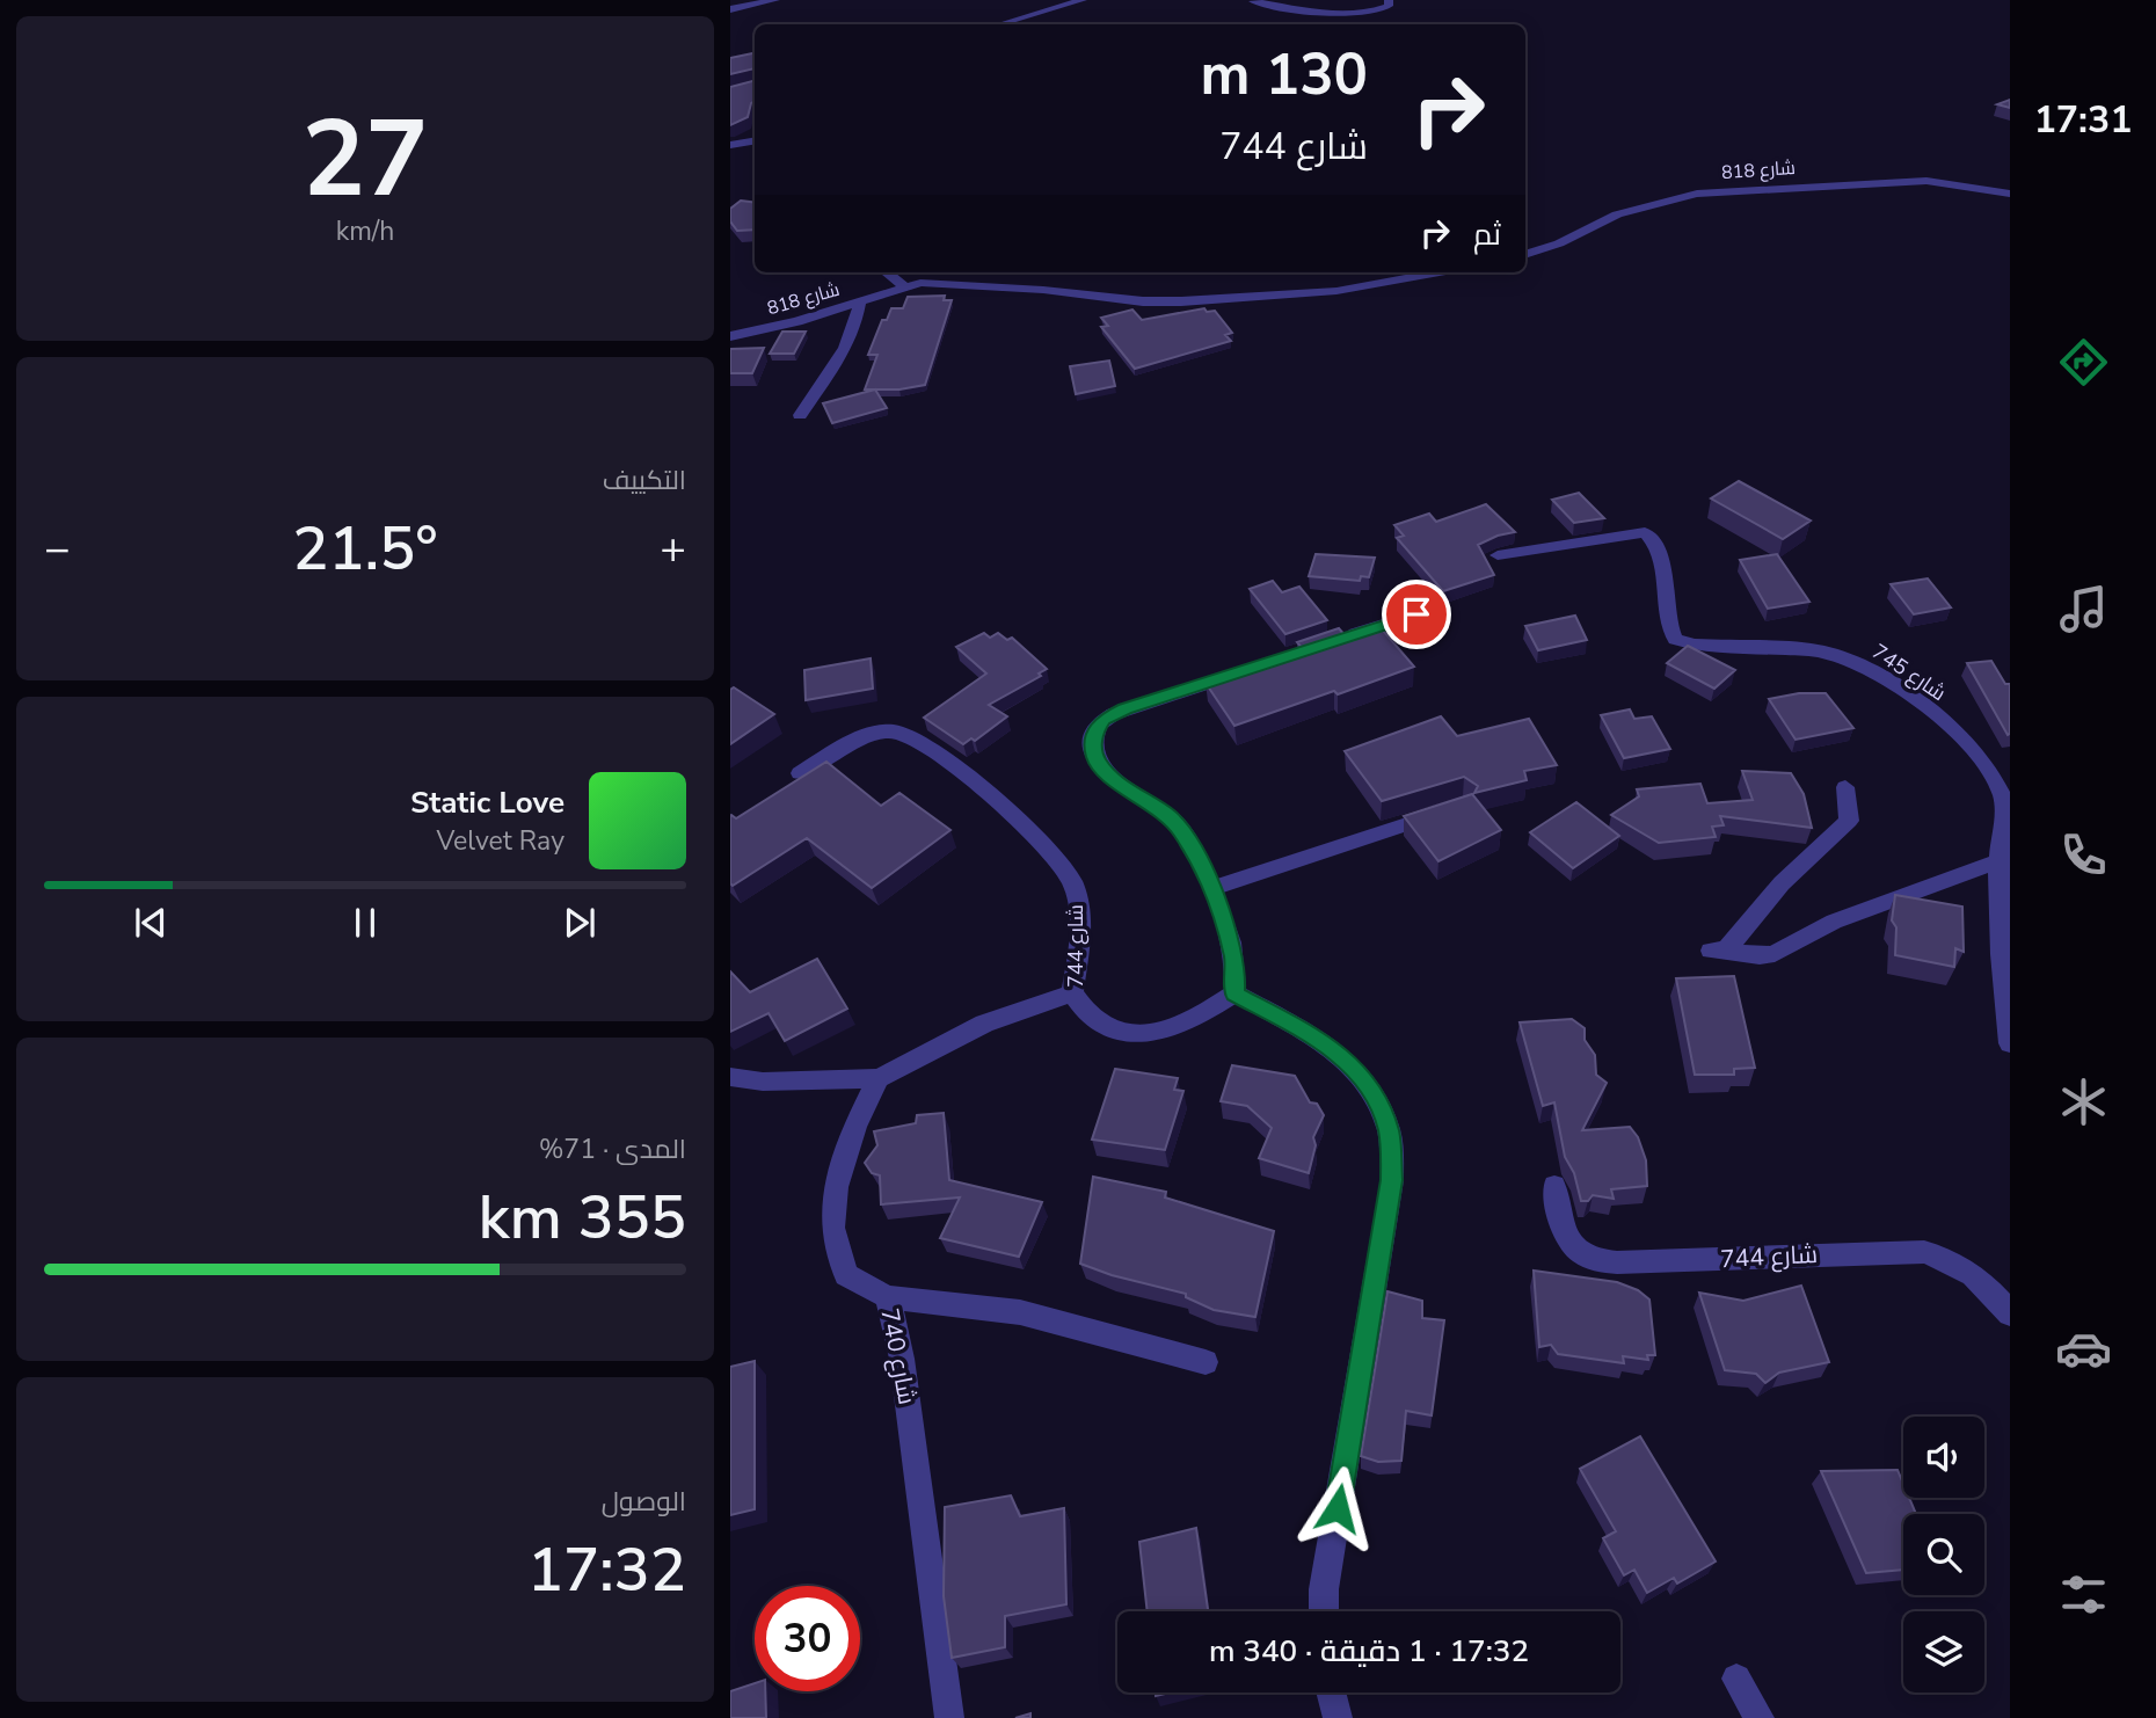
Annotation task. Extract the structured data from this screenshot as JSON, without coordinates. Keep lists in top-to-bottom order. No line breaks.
{"streets":{"street":["شارع 818","شارع 745","شارع 744","شارع 740"]},"page":{"tabs":"17:31","tile":[["27","km/h"],"التكييف",["المدى · 71%","355 km"],["الوصول","17:32"]],"turn":["130 m","شارع 744"],"then":"ثم","heat":["−","21.5°","+"],"song":["Static Love","Velvet Ray"],"limit":"30","trip":"17:32 · 1 دقيقة · 340 m"}}
